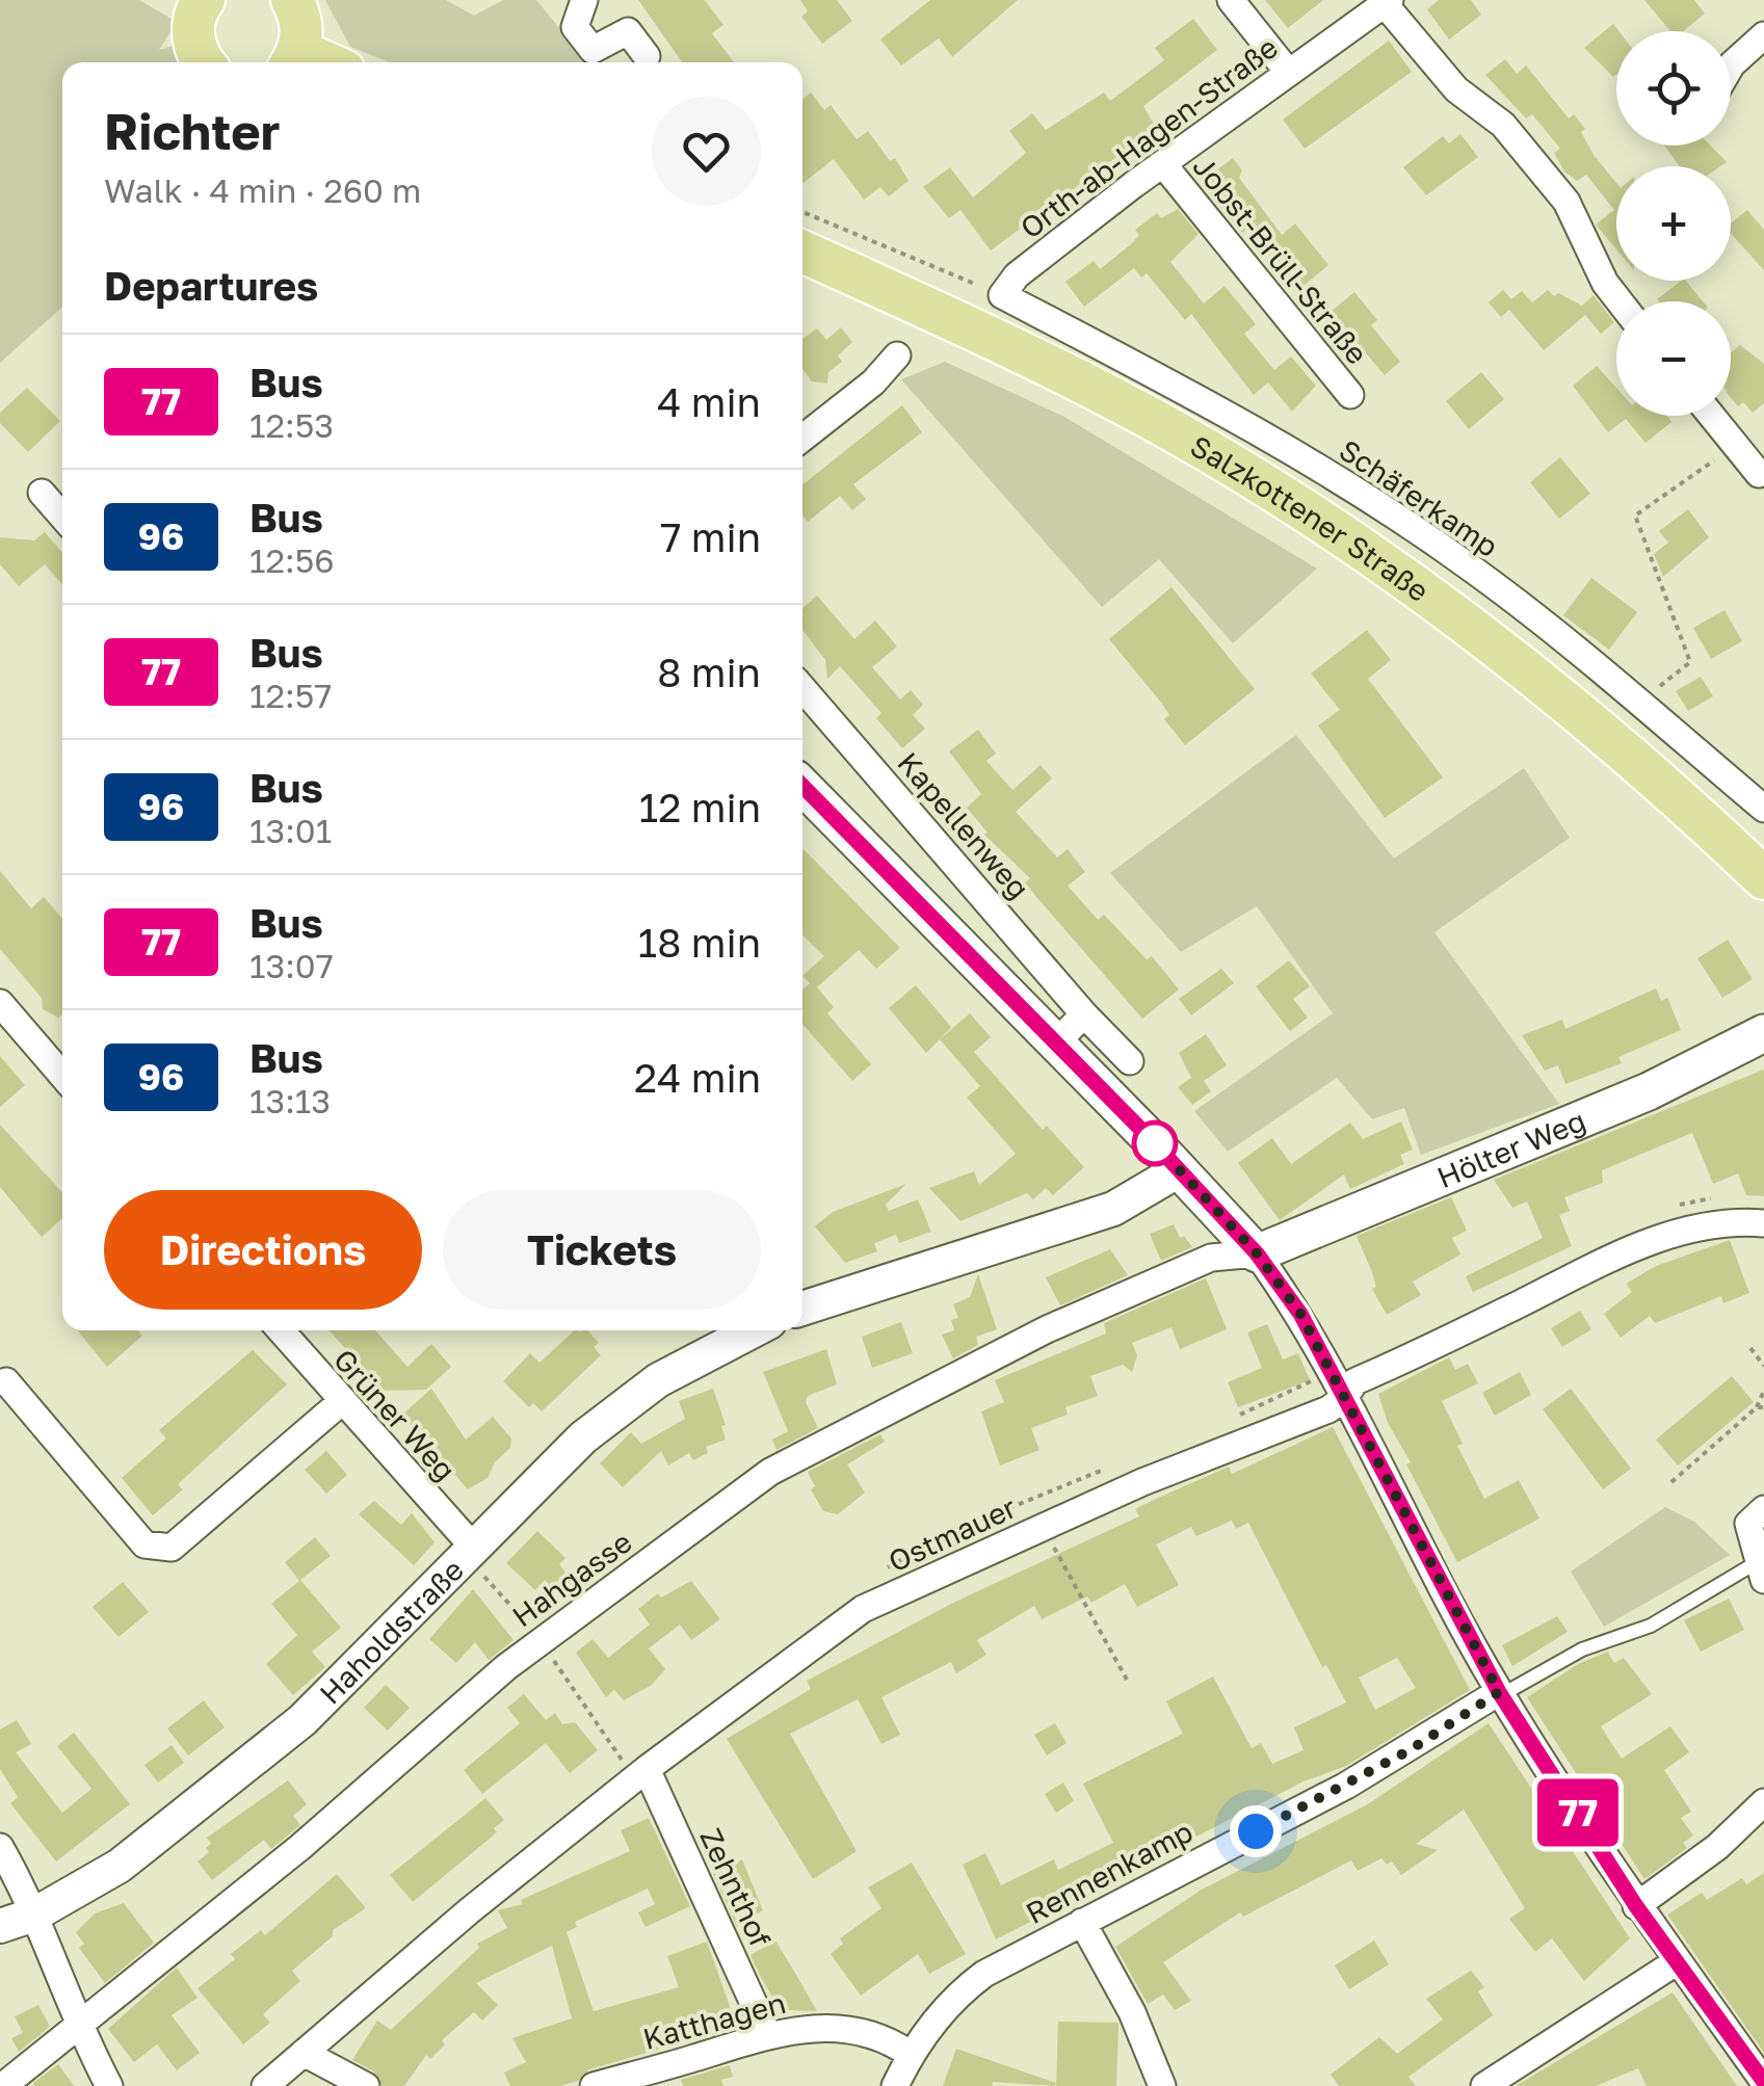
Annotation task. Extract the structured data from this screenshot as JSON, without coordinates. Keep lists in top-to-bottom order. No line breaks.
{"streets":{"main road":["Salzkottener Straße","Hölter Weg"],"street":["Orth-ab-Hagen-Straße","Jobst-Brüll-Straße","Schäferkamp","Kapellenweg","Grüner Weg","Ostmauer","Hahgasse","Haholdstraße","Rennenkamp","Zehnthof","Katthagen"]},"crossings":[["Orth-ab-Hagen-Straße","Jobst-Brüll-Straße"],["Orth-ab-Hagen-Straße","Schäferkamp"],["Hölter Weg","Hahgasse"],["Grüner Weg","Haholdstraße"],["Ostmauer","Zehnthof"],["Rennenkamp","Katthagen"],["Zehnthof","Katthagen"]],"lines":["bus line 77"],"page":{"on_map":"77","map_buttons":["+","−"],"heading":[["Richter","Walk · 4 min · 260 m"],"Departures"],"list":[{"mark":"77","name":"Bus","note":"12:53","value":"4 min"},{"mark":"96","name":"Bus","note":"12:56","value":"7 min"},{"mark":"77","name":"Bus","note":"12:57","value":"8 min"},{"mark":"96","name":"Bus","note":"13:01","value":"12 min"},{"mark":"77","name":"Bus","note":"13:07","value":"18 min"},{"mark":"96","name":"Bus","note":"13:13","value":"24 min"}],"buttons":["Directions","Tickets"]}}
